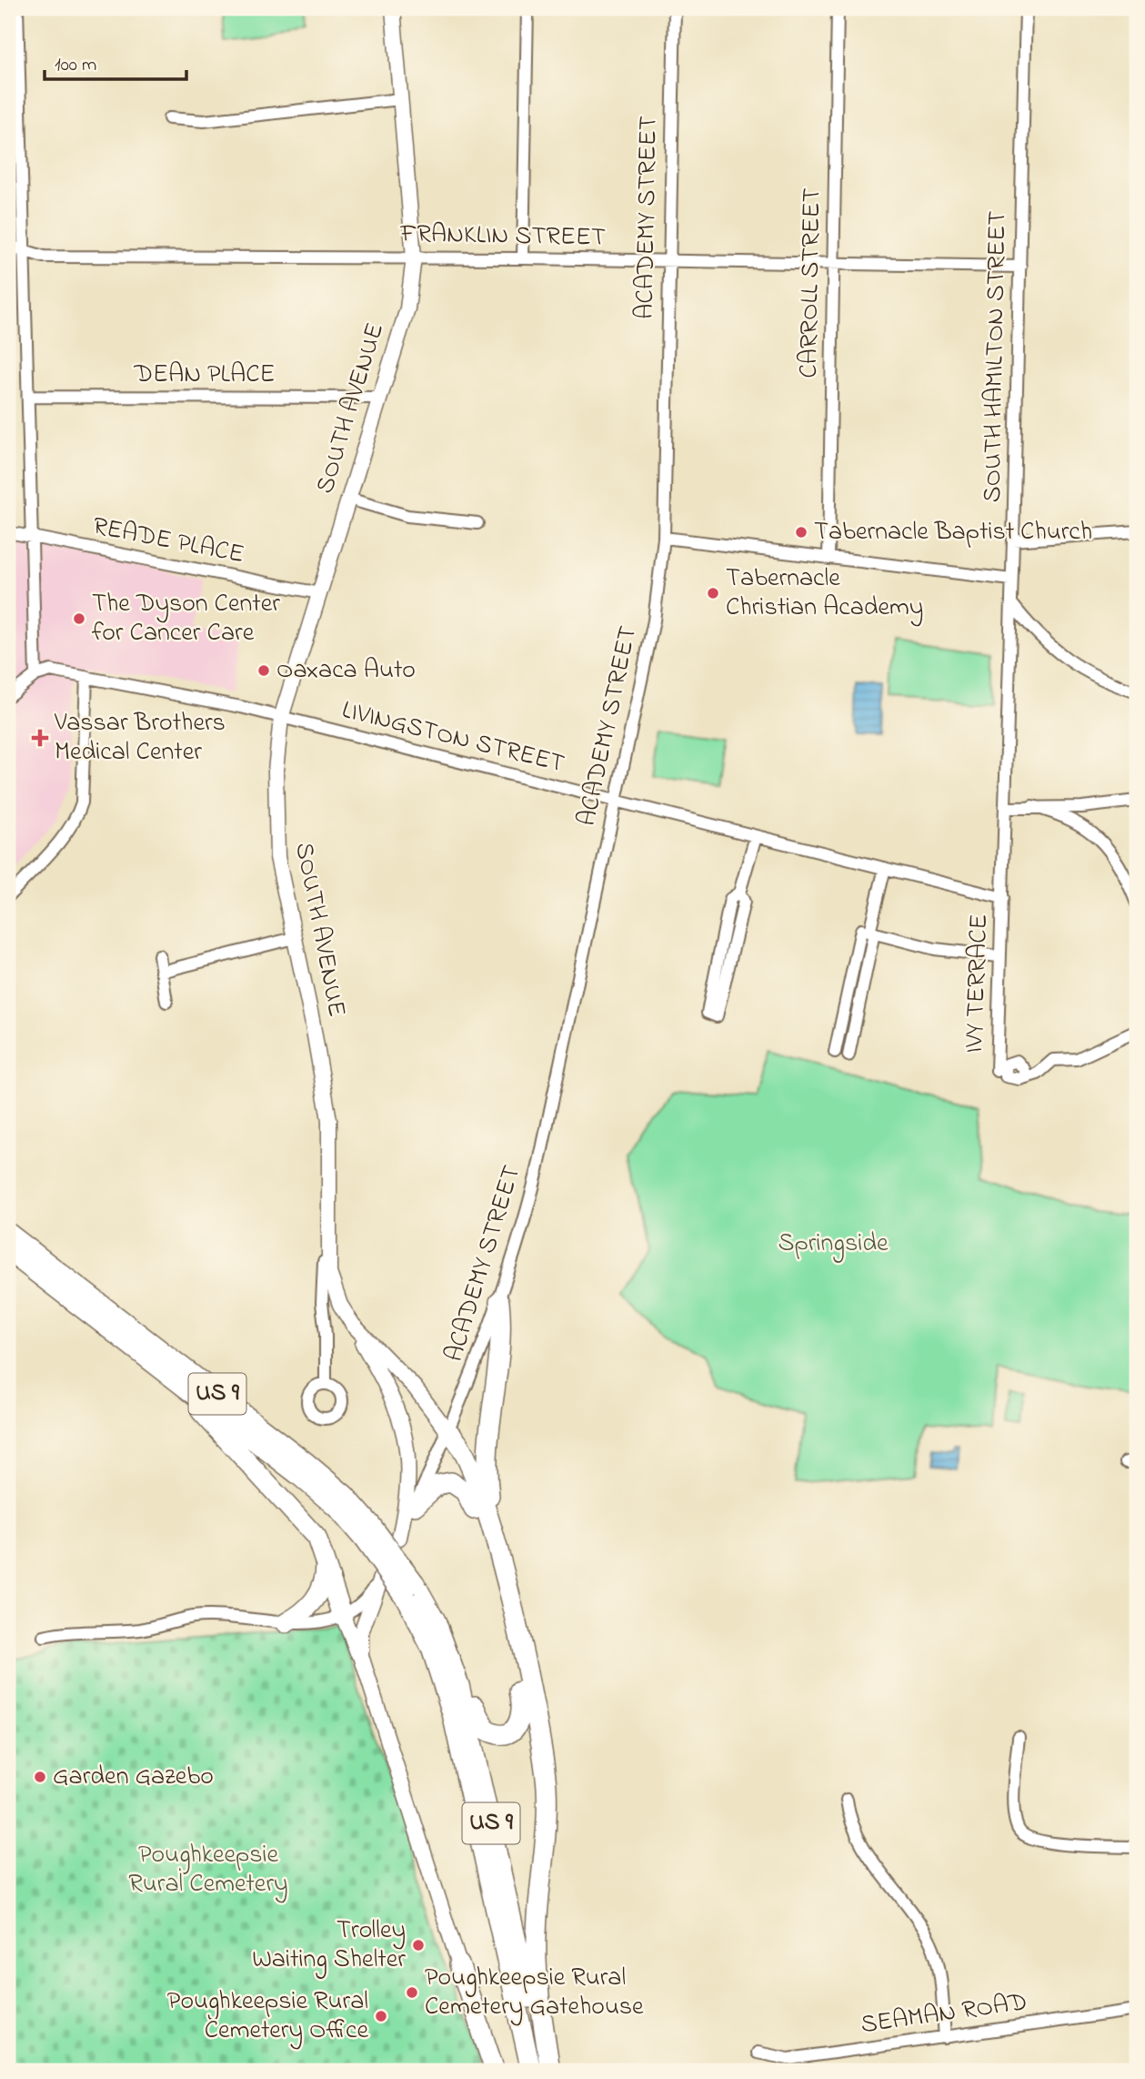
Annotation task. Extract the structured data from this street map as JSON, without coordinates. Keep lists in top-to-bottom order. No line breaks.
{"streets":{"highway":["US 9"],"street":["ACADEMY STREET","FRANKLIN STREET","CARROLL STREET","SOUTH HAMILTON STREET","DEAN PLACE","SOUTH AVENUE","READE PLACE","LIVINGSTON STREET","IVY TERRACE","SEAMAN ROAD"]},"crossings":[["ACADEMY STREET","FRANKLIN STREET"],["ACADEMY STREET","SOUTH AVENUE"],["ACADEMY STREET","LIVINGSTON STREET"],["FRANKLIN STREET","CARROLL STREET"],["FRANKLIN STREET","SOUTH HAMILTON STREET"],["FRANKLIN STREET","SOUTH AVENUE"],["SOUTH HAMILTON STREET","LIVINGSTON STREET"],["SOUTH HAMILTON STREET","IVY TERRACE"],["DEAN PLACE","SOUTH AVENUE"],["SOUTH AVENUE","READE PLACE"],["SOUTH AVENUE","LIVINGSTON STREET"],["LIVINGSTON STREET","IVY TERRACE"]],"parks":["Springside","Poughkeepsie Rural Cemetery"],"places":{"other":["Tabernacle Baptist Church","Tabernacle Christian Academy","The Dyson Center for Cancer Care","Oaxaca Auto","Garden Gazebo","Trolley Waiting Shelter","Poughkeepsie Rural Cemetery Gatehouse","Poughkeepsie Rural Cemetery Office"],"health":["Vassar Brothers Medical Center"]},"scale_bar":"100 m"}
